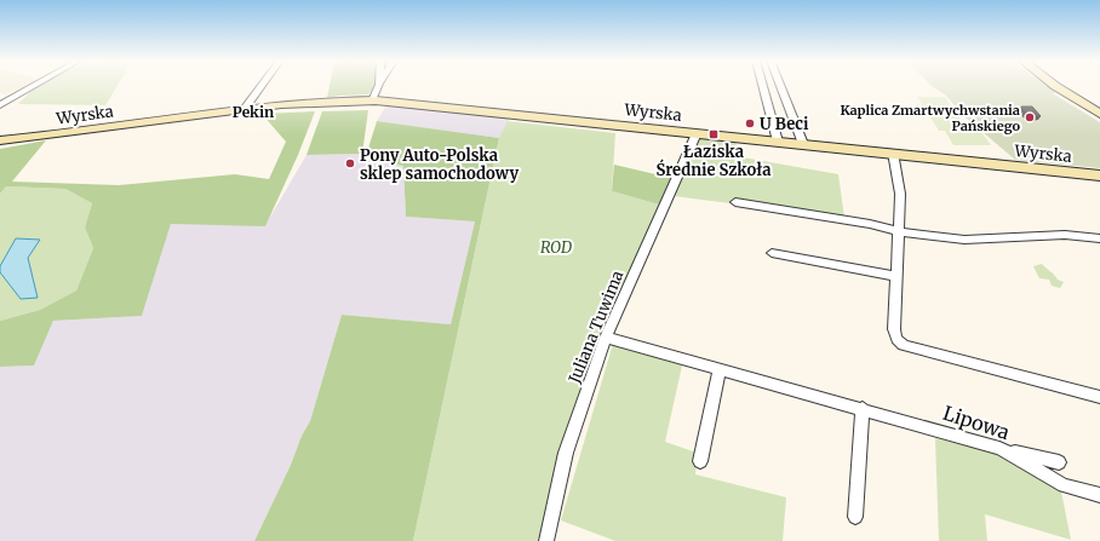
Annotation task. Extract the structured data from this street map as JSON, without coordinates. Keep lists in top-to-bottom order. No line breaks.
{"streets":{"street":["Wyrska","Juliana Tuwima","Lipowa"]},"crossings":[["Wyrska","Juliana Tuwima"],["Juliana Tuwima","Lipowa"]],"districts":["Pekin"],"parks":["ROD"],"places":{"other":["Kaplica Zmartwychwstania Pańskiego","U Beci","Pony Auto-Polska sklep samochodowy"],"transit":["Łaziska Średnie Szkoła"]}}
